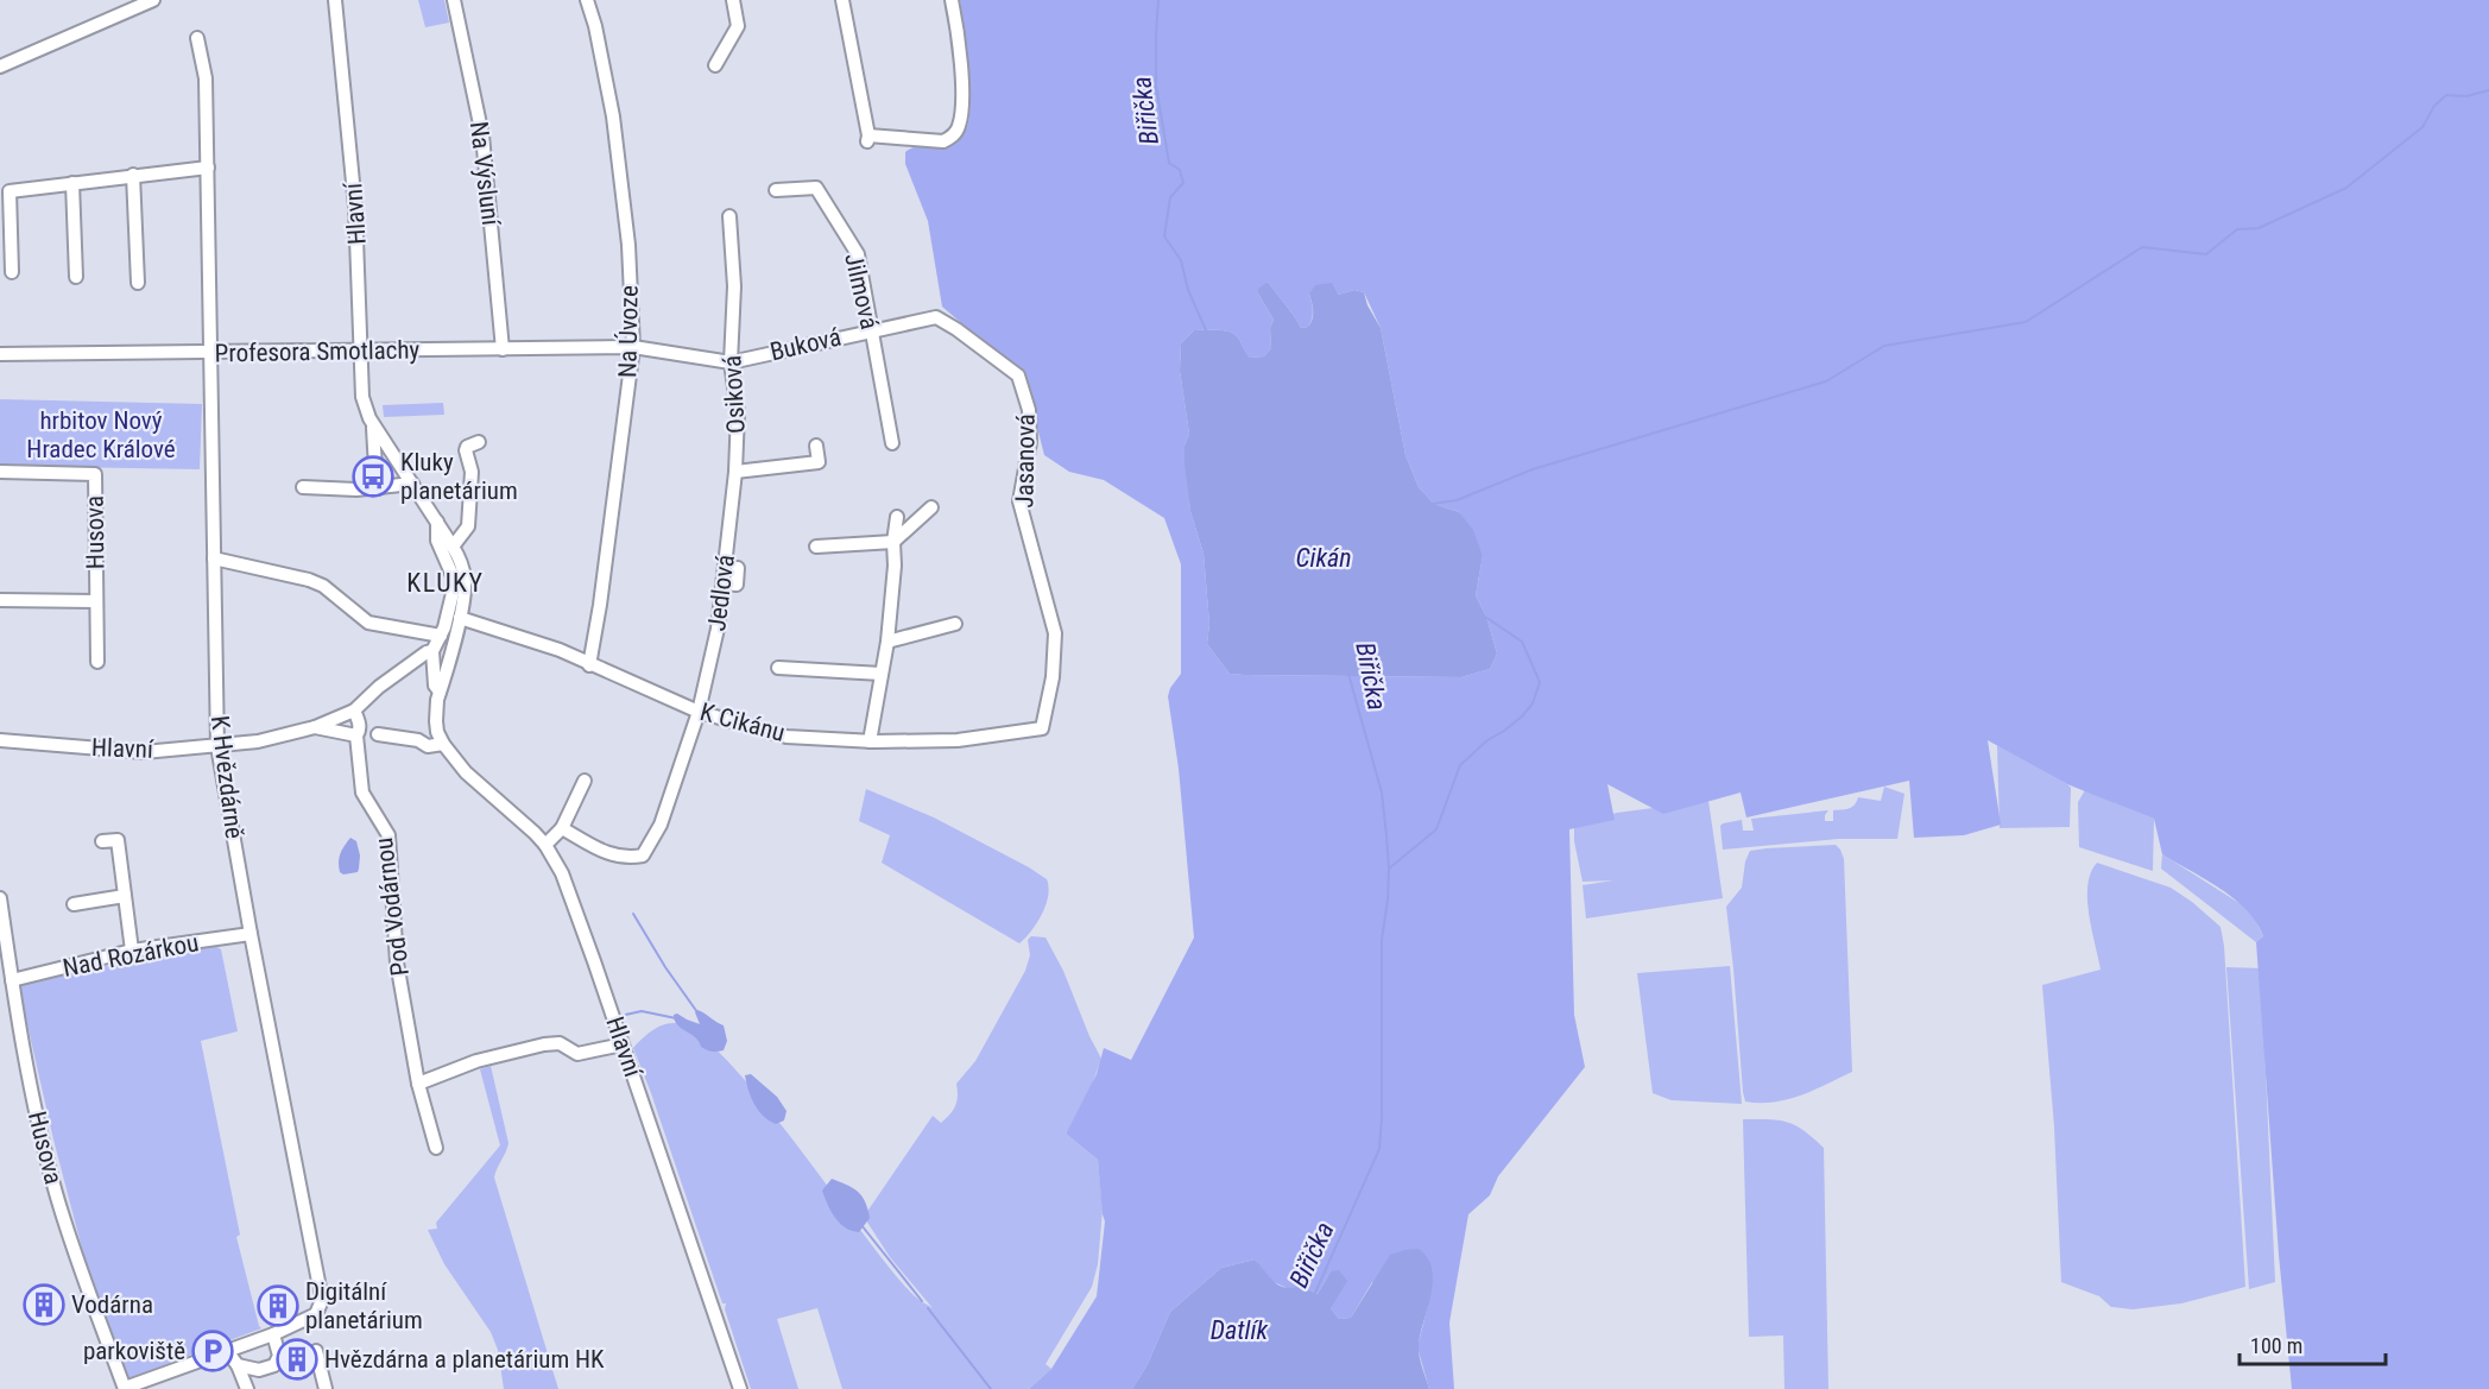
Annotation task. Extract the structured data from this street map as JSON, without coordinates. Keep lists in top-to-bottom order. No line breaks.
{"streets":{"street":["Na Výsluní","Hlavní","Jilmová","Na Úvoze","Buková","Profesora Smotlachy","Osiková","Jasanová","Husova","Jedlová","K Cikánu","K Hvězdárně","Pod Vodárnou","Nad Rozárkou"]},"crossings":[["Na Výsluní","Profesora Smotlachy"],["Hlavní","Profesora Smotlachy"],["Hlavní","K Cikánu"],["Hlavní","K Hvězdárně"],["Hlavní","Pod Vodárnou"],["Jilmová","Buková"],["Na Úvoze","Buková"],["Na Úvoze","Profesora Smotlachy"],["Na Úvoze","K Cikánu"],["Buková","Profesora Smotlachy"],["Buková","Osiková"],["Buková","Jasanová"],["Profesora Smotlachy","K Hvězdárně"],["Osiková","Jedlová"],["Jasanová","K Cikánu"],["Husova","K Hvězdárně"],["Husova","Nad Rozárkou"],["Jedlová","K Cikánu"],["K Hvězdárně","Nad Rozárkou"]],"districts":["KLUKY"],"water":["Biřička","Cikán","Datlík"],"parks":["hrbitov Nový Hradec Králové"],"places":{"bus stop":["Kluky planetárium"],"building":["Vodárna","Digitální planetárium","Hvězdárna a planetárium HK"],"parking":["parkoviště"]},"scale_bar":"100 m"}
